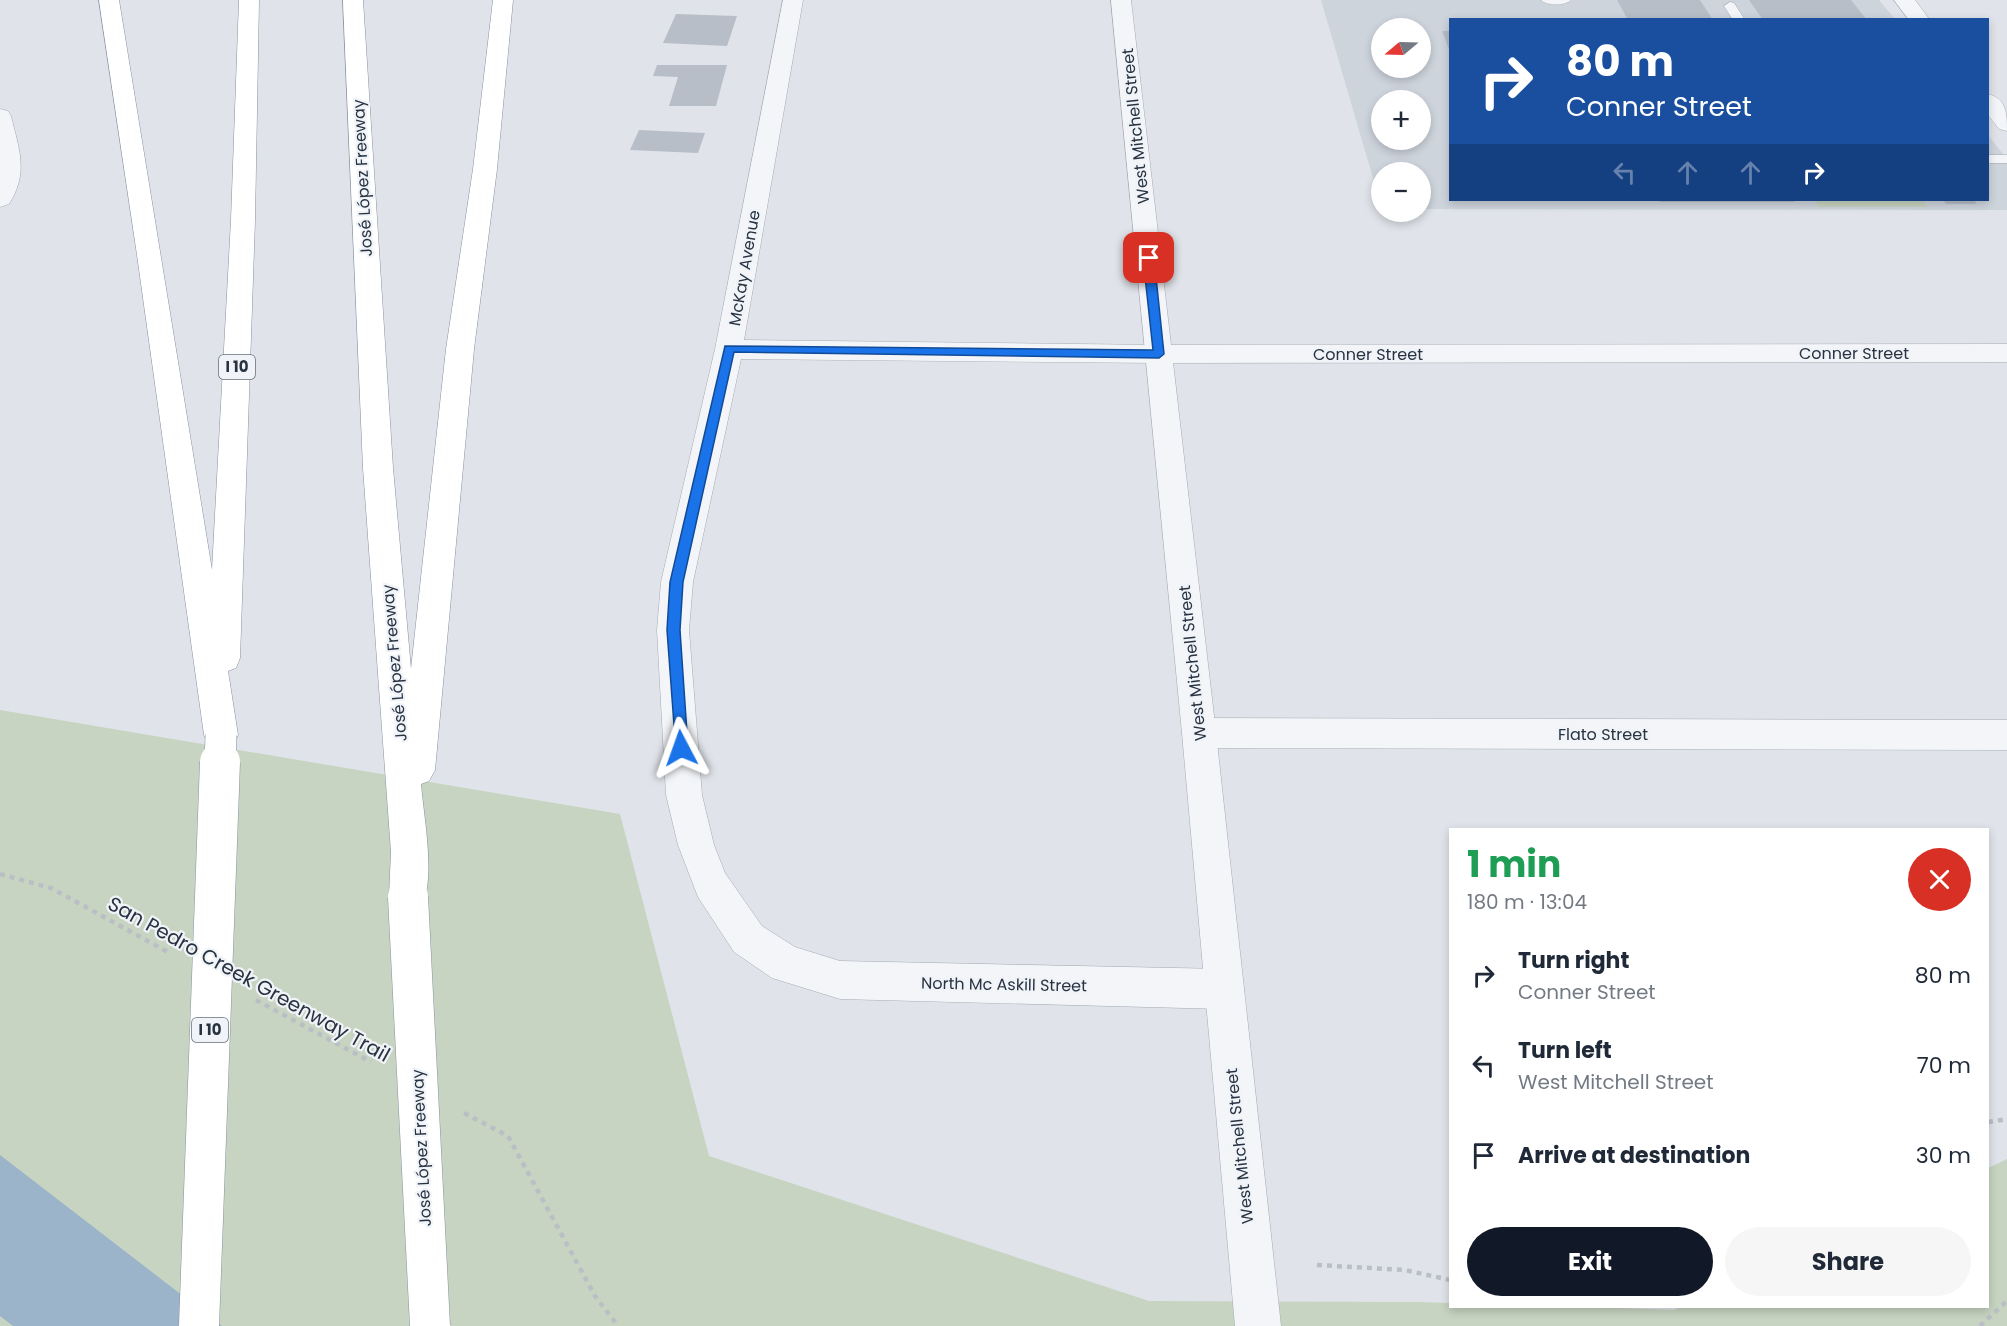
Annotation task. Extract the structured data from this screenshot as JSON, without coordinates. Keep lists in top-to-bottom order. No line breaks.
{"streets":{"highway":["José López Freeway","I 10"],"street":["West Mitchell Street","McKay Avenue","Conner Street","Flato Street","North Mc Askill Street"],"path":["San Pedro Creek Greenway Trail"]},"crossings":[["West Mitchell Street","Conner Street"],["West Mitchell Street","Flato Street"],["West Mitchell Street","North Mc Askill Street"],["McKay Avenue","Conner Street"],["McKay Avenue","North Mc Askill Street"]],"north":"left","page":{"map_buttons":["+","−"],"turn":["80 m","Conner Street"],"heading":["1 min","180 m · 13:04"],"list":[{"name":"Turn right","note":"Conner Street","value":"80 m"},{"name":"Turn left","note":"West Mitchell Street","value":"70 m"},{"name":"Arrive at destination","value":"30 m"}],"buttons":["Exit","Share"]}}
